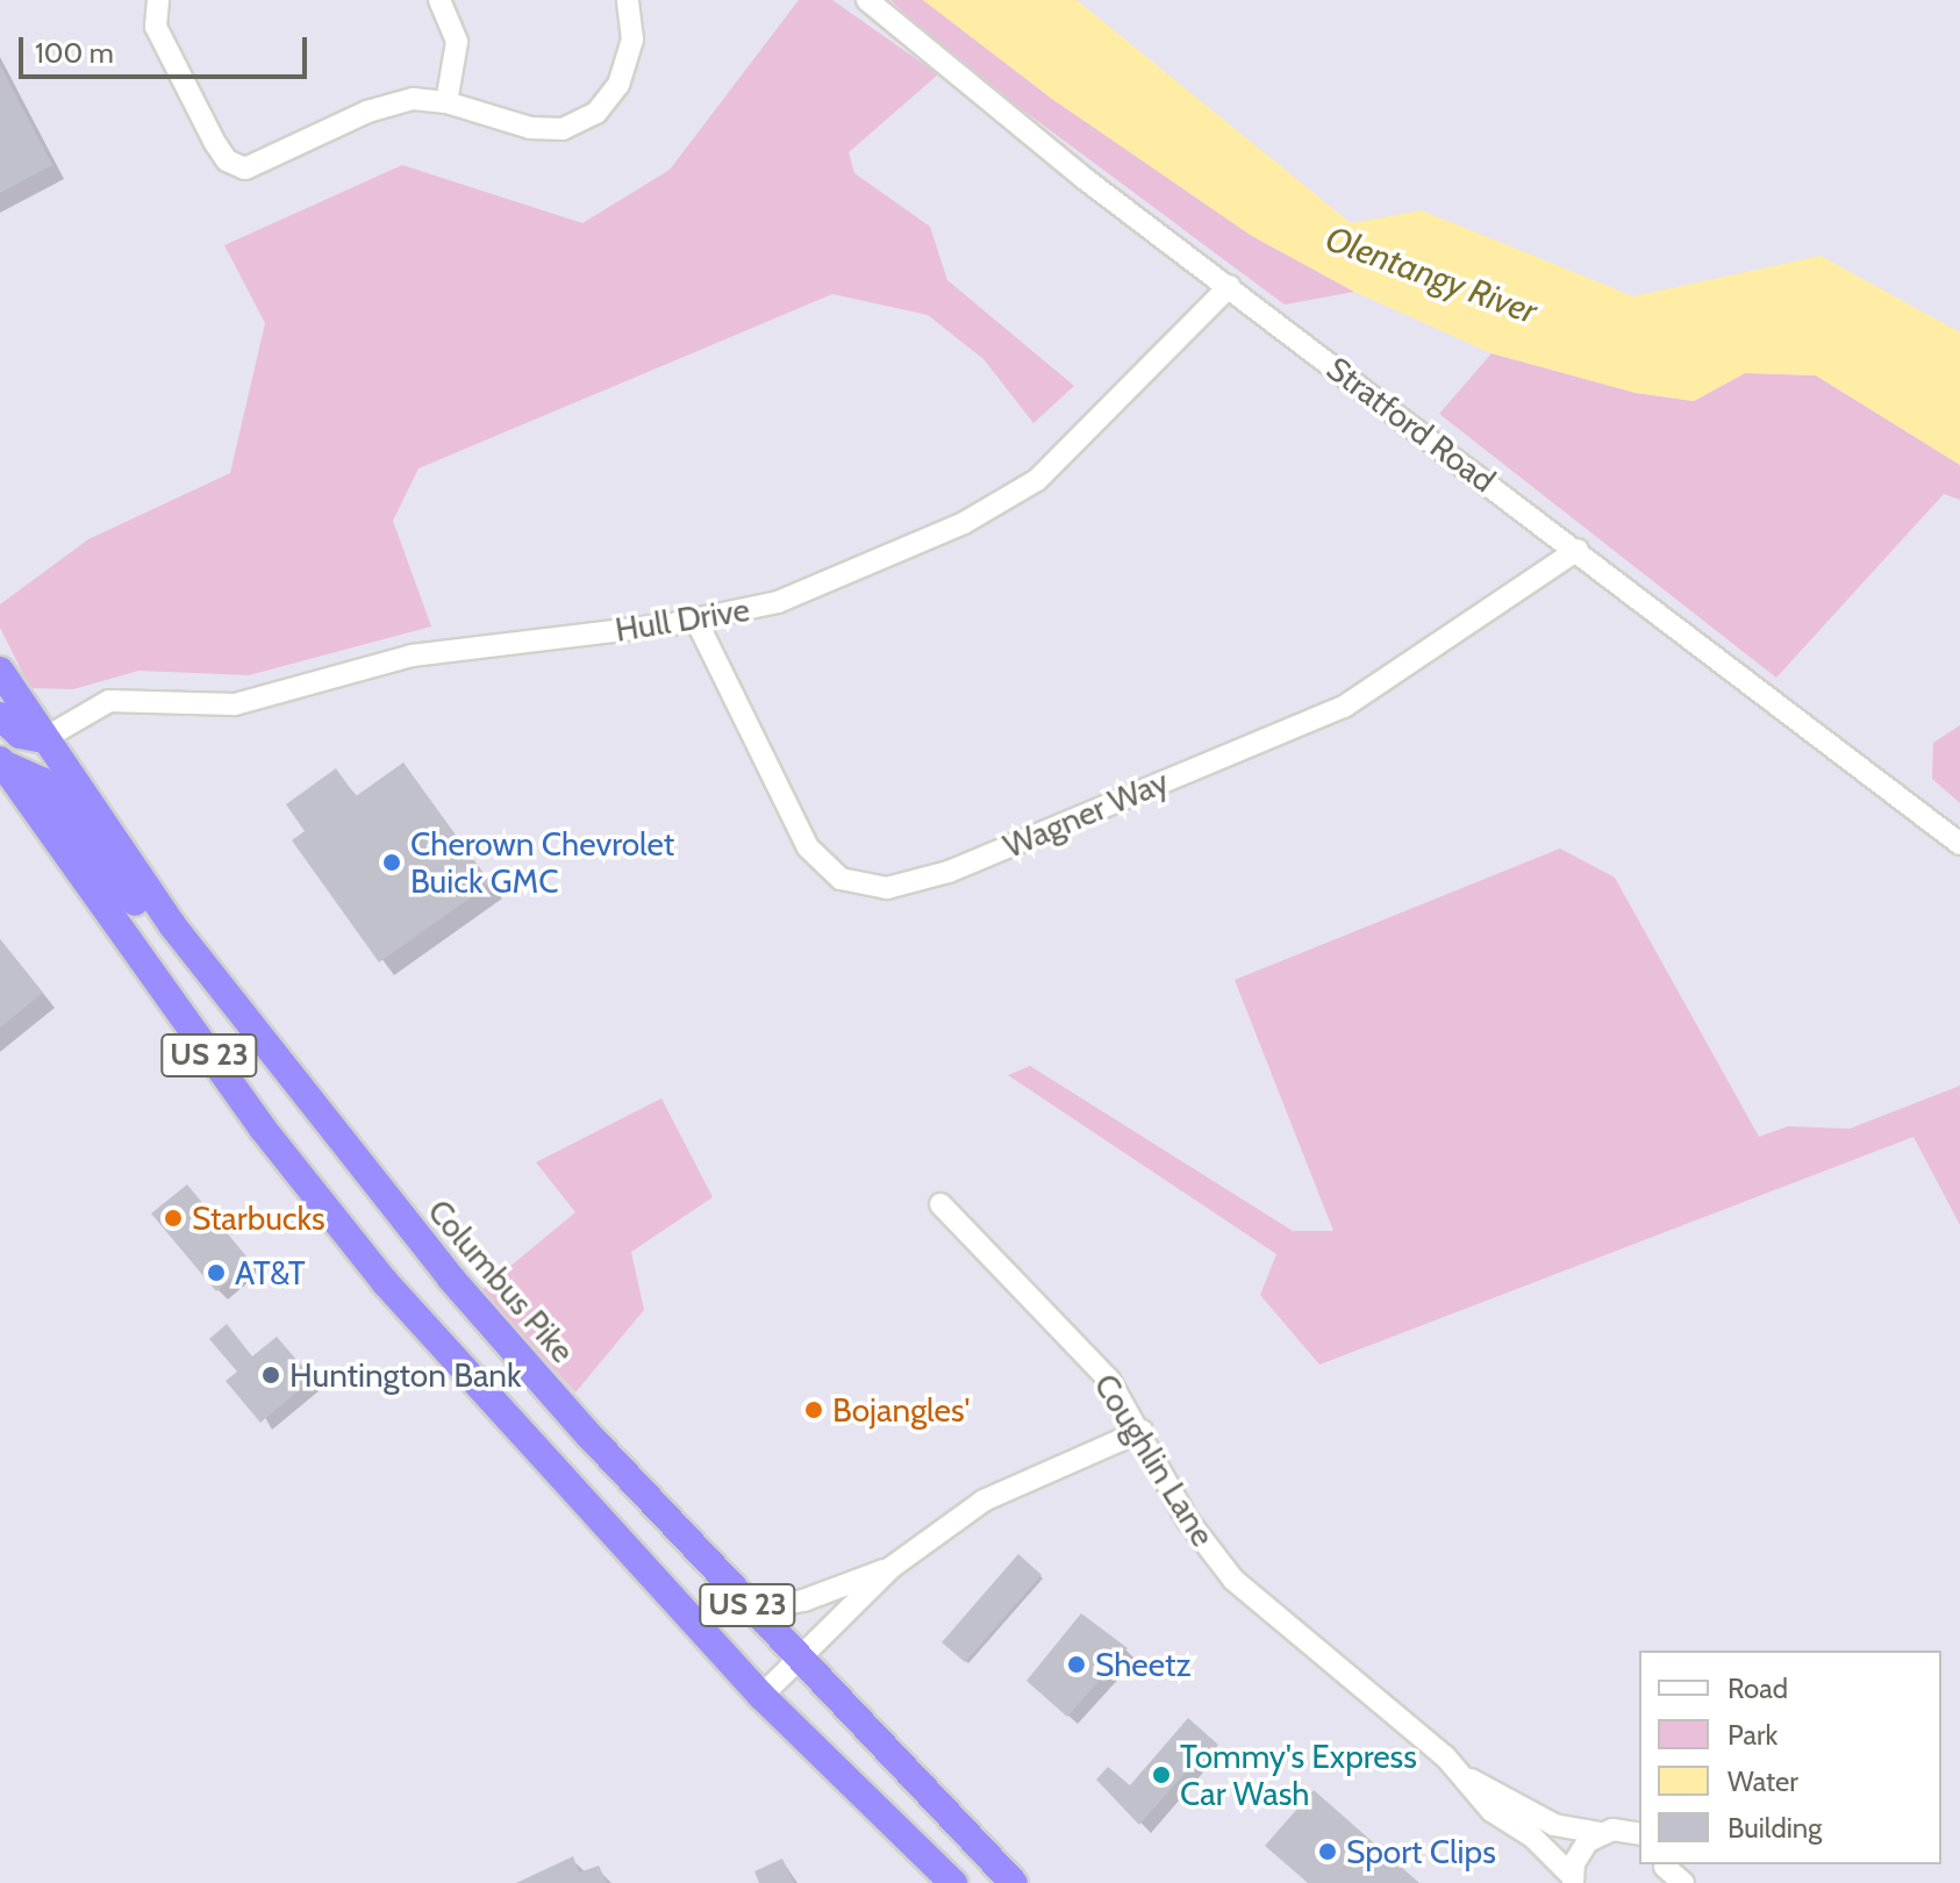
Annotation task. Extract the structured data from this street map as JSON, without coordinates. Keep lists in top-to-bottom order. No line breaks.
{"streets":{"highway":["US 23","Columbus Pike"],"street":["Stratford Road","Hull Drive","Wagner Way","Coughlin Lane"]},"crossings":[["Stratford Road","Hull Drive"],["Stratford Road","Wagner Way"],["Hull Drive","Wagner Way"],["Hull Drive","Columbus Pike"]],"water":["Olentangy River"],"places":["Cherown Chevrolet Buick GMC","Starbucks","AT&T","Huntington Bank","Bojangles'","Sheetz","Tommy's Express Car Wash","Sport Clips"],"legend":["Road","Park","Water","Building"],"scale_bar":"100 m"}
